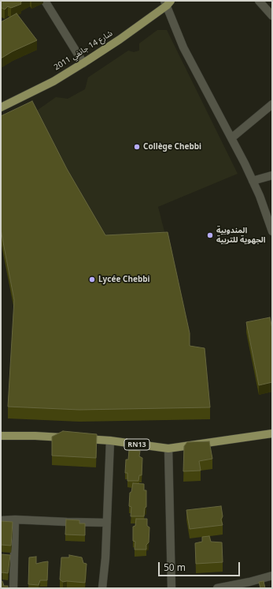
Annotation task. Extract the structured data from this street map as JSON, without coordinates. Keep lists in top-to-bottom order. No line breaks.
{"streets":{"main road":["شارع 14 جانفي 2011","RN13"]},"places":["Collège Chebbi","المندوبية الجهوية للتربية","Lycée Chebbi"],"scale_bar":"50 m"}
